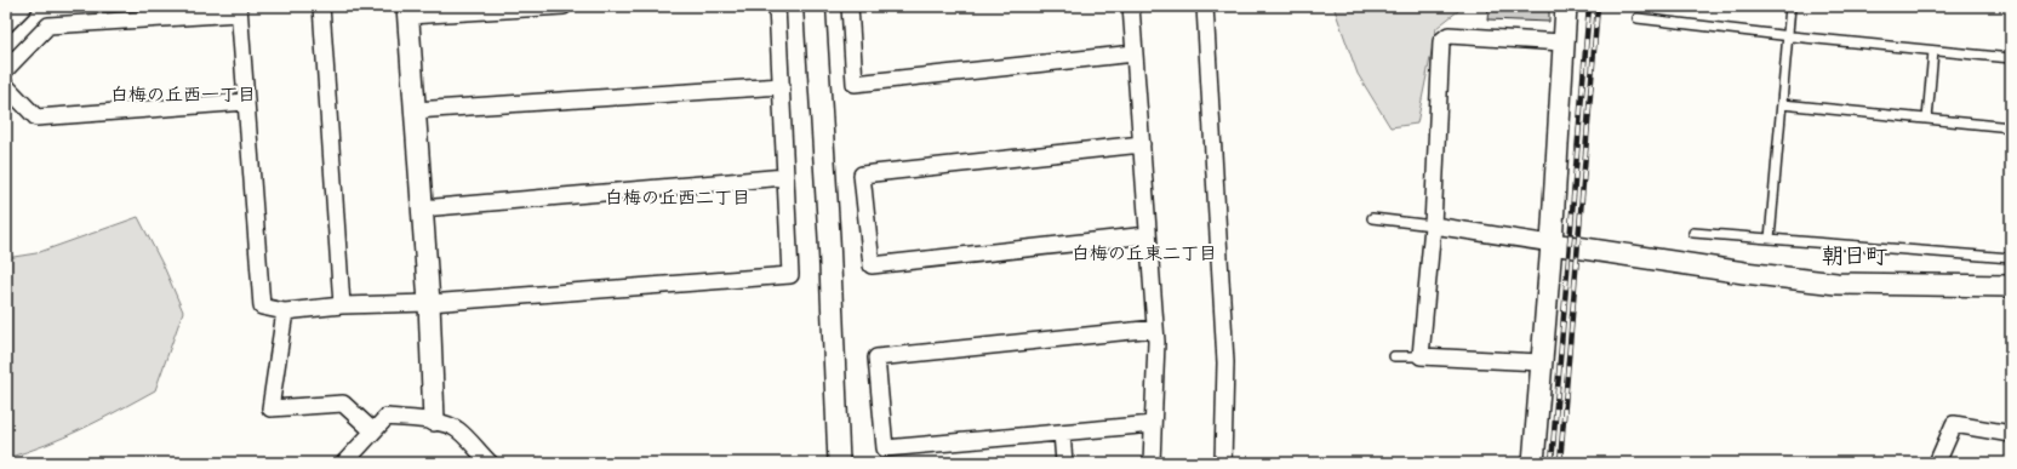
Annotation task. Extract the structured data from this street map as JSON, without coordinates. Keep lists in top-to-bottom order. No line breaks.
{"districts":["白梅の丘西一丁目","白梅の丘西二丁目","白梅の丘東二丁目","朝日町"]}
